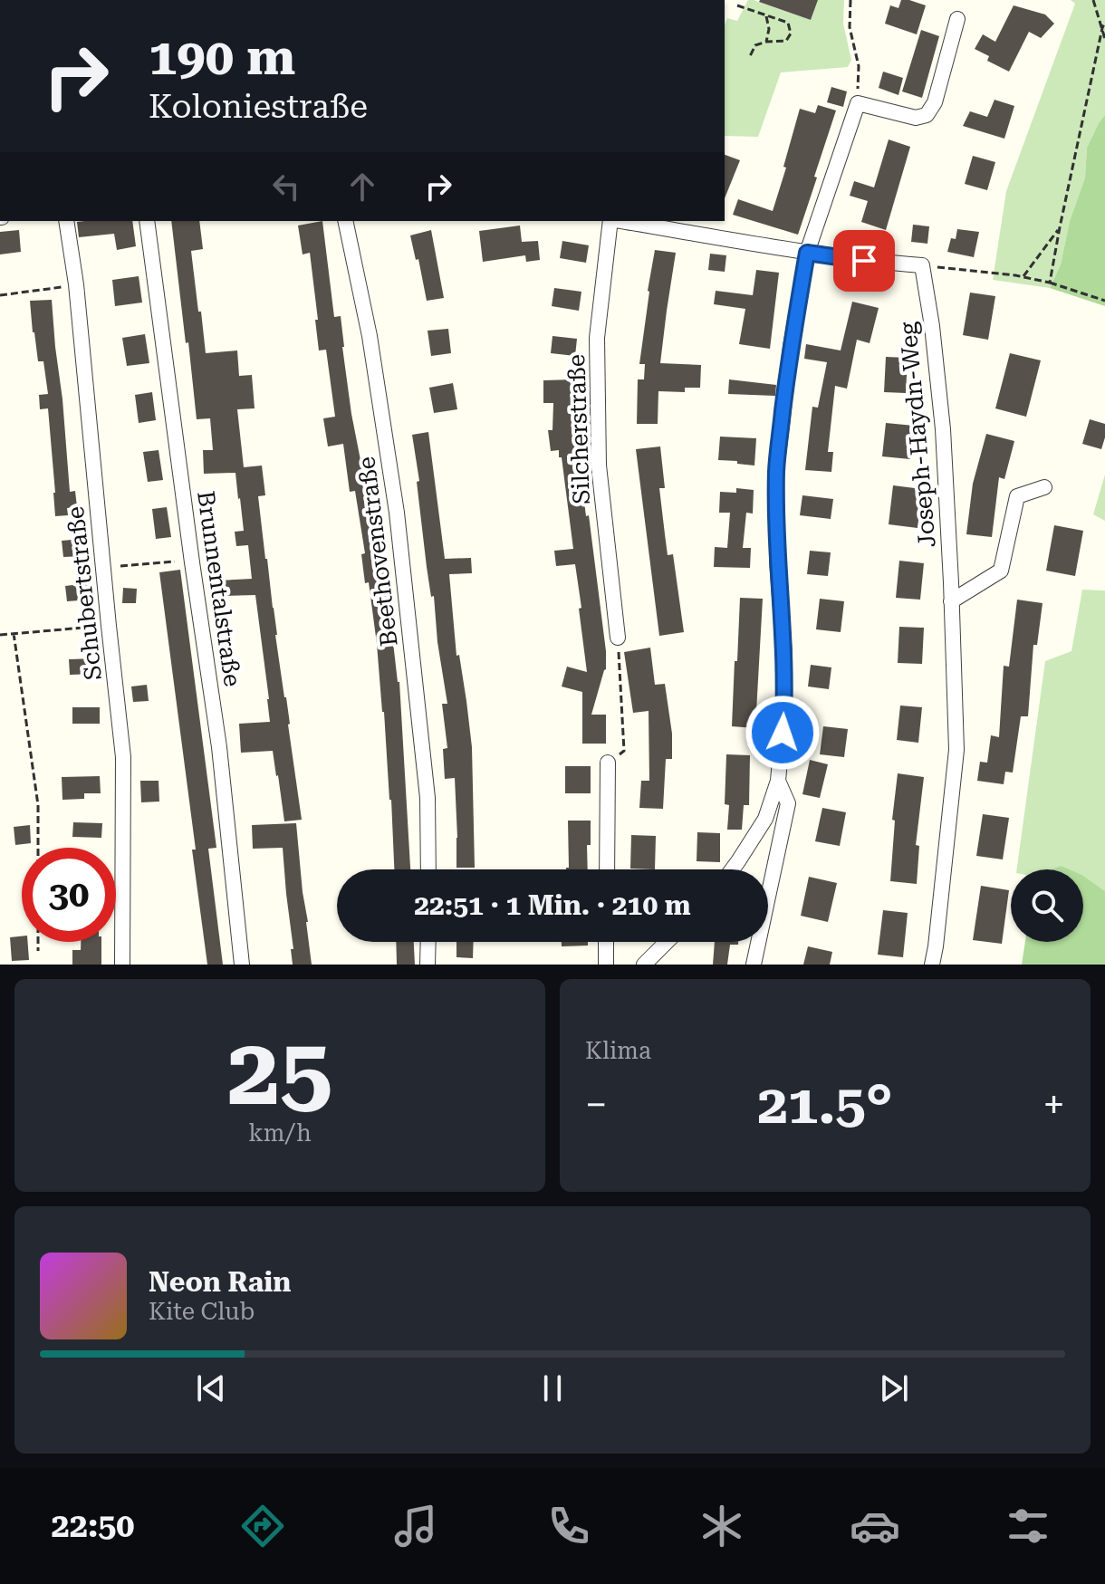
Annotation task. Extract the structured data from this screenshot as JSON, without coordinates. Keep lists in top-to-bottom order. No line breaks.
{"streets":{"street":["Silcherstraße","Joseph-Haydn-Weg","Beethovenstraße","Brunnentalstraße","Schubertstraße"]},"page":{"turn":["190 m","Koloniestraße"],"limit":"30","trip":"22:51 · 1 Min. · 210 m","tile":[["25","km/h"],"Klima"],"heat":["−","21.5°","+"],"song":["Neon Rain","Kite Club"],"tabs":"22:50"}}
